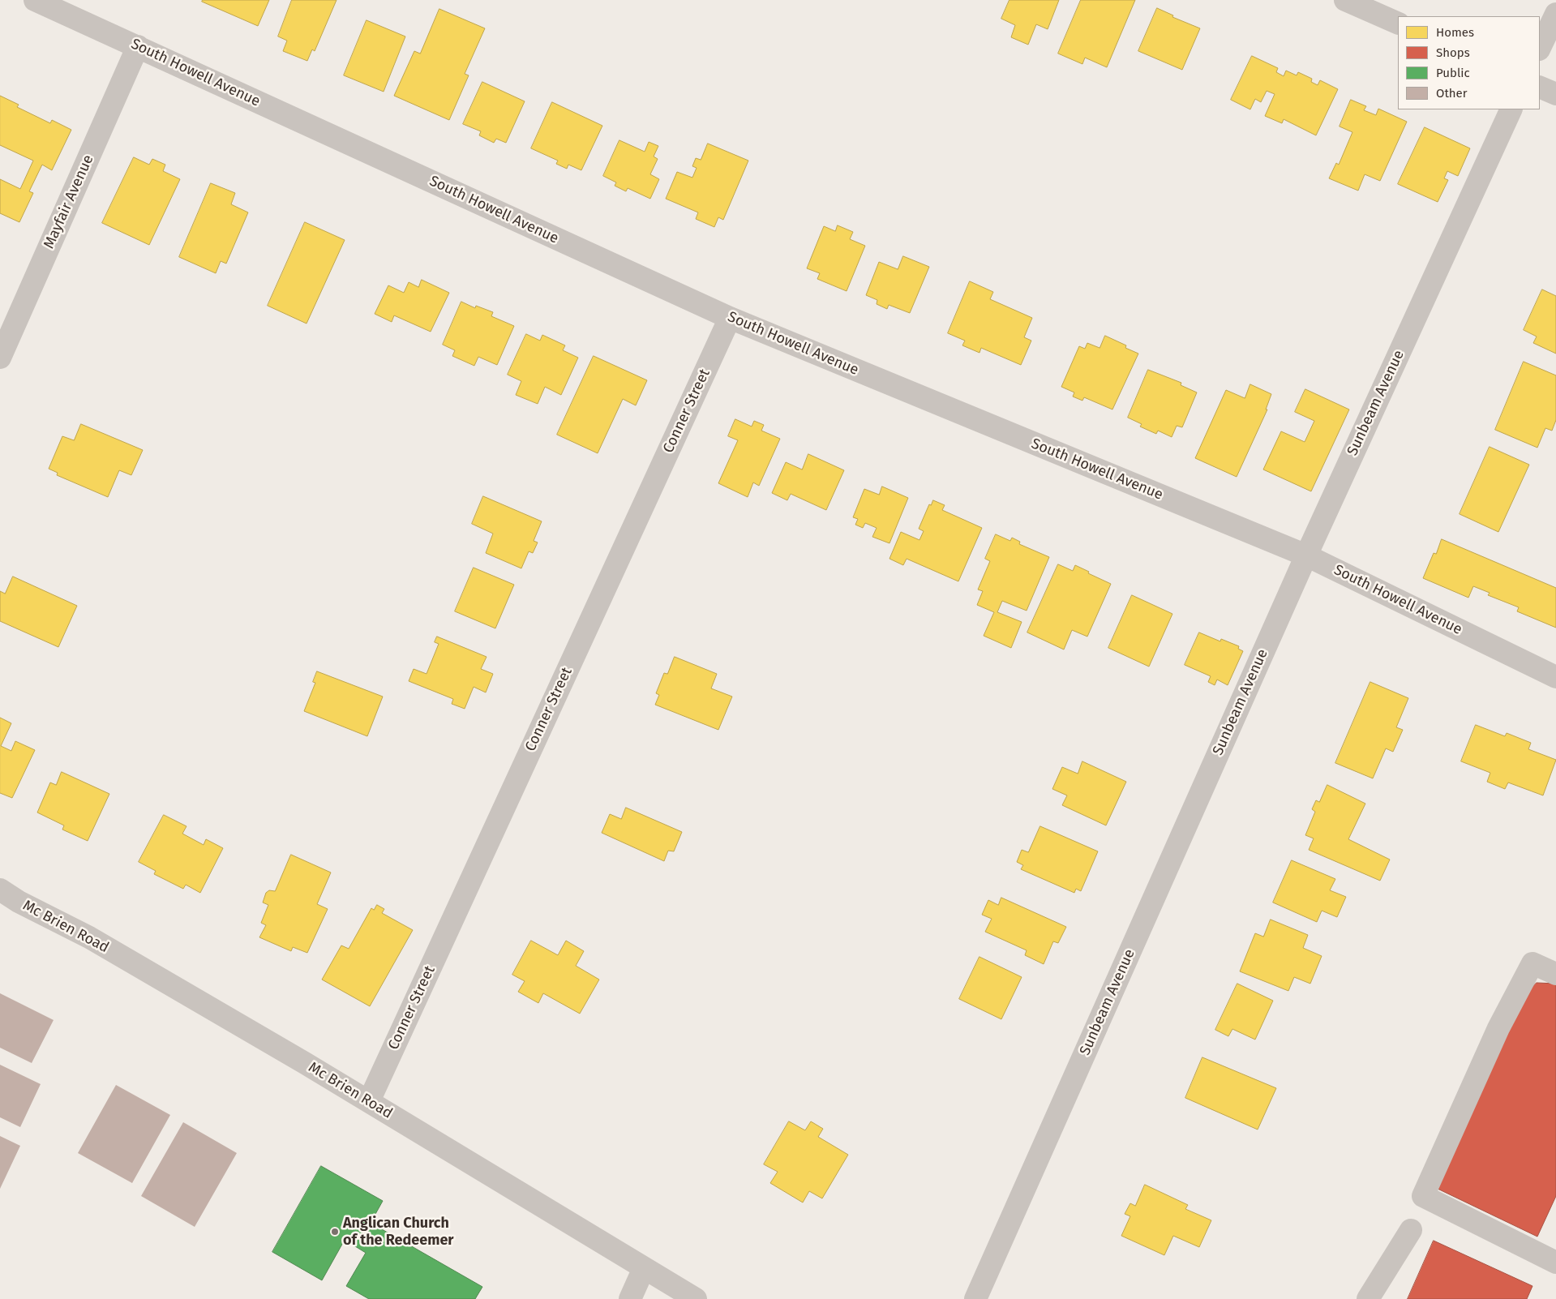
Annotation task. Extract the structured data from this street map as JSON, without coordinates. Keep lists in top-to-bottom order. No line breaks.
{"streets":{"street":["South Howell Avenue","Mayfair Avenue","Sunbeam Avenue","Conner Street","Mc Brien Road"]},"crossings":[["South Howell Avenue","Mayfair Avenue"],["South Howell Avenue","Sunbeam Avenue"],["South Howell Avenue","Conner Street"],["Conner Street","Mc Brien Road"]],"places":["Anglican Church of the Redeemer"],"legend":["Homes","Shops","Public","Other"]}
